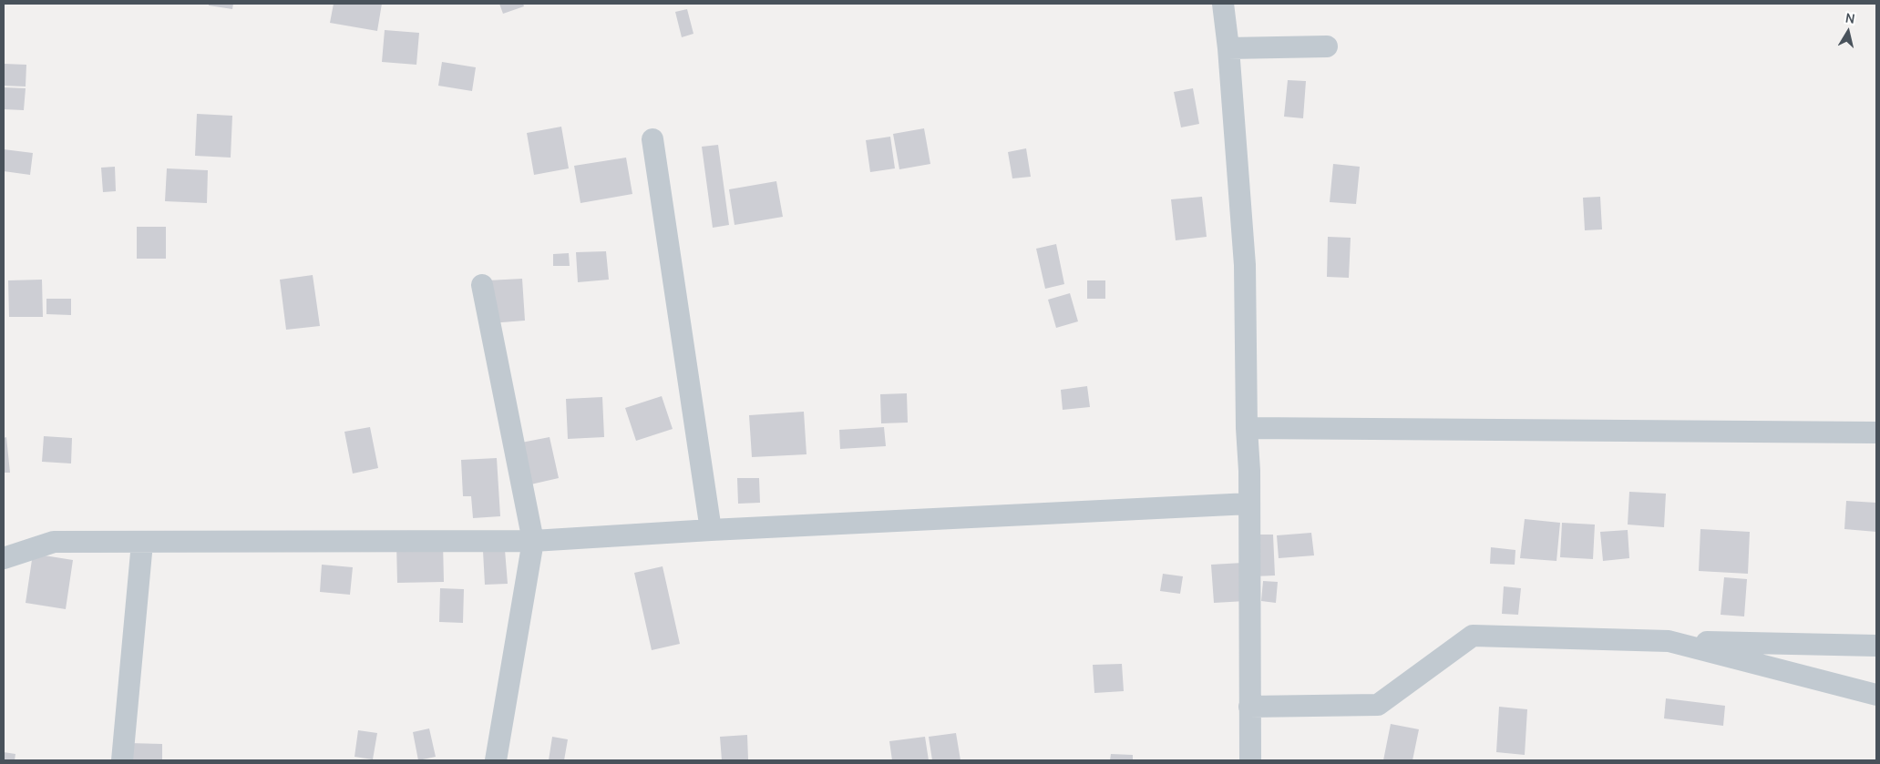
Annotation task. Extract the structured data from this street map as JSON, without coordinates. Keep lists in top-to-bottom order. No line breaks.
{"north":"top"}
